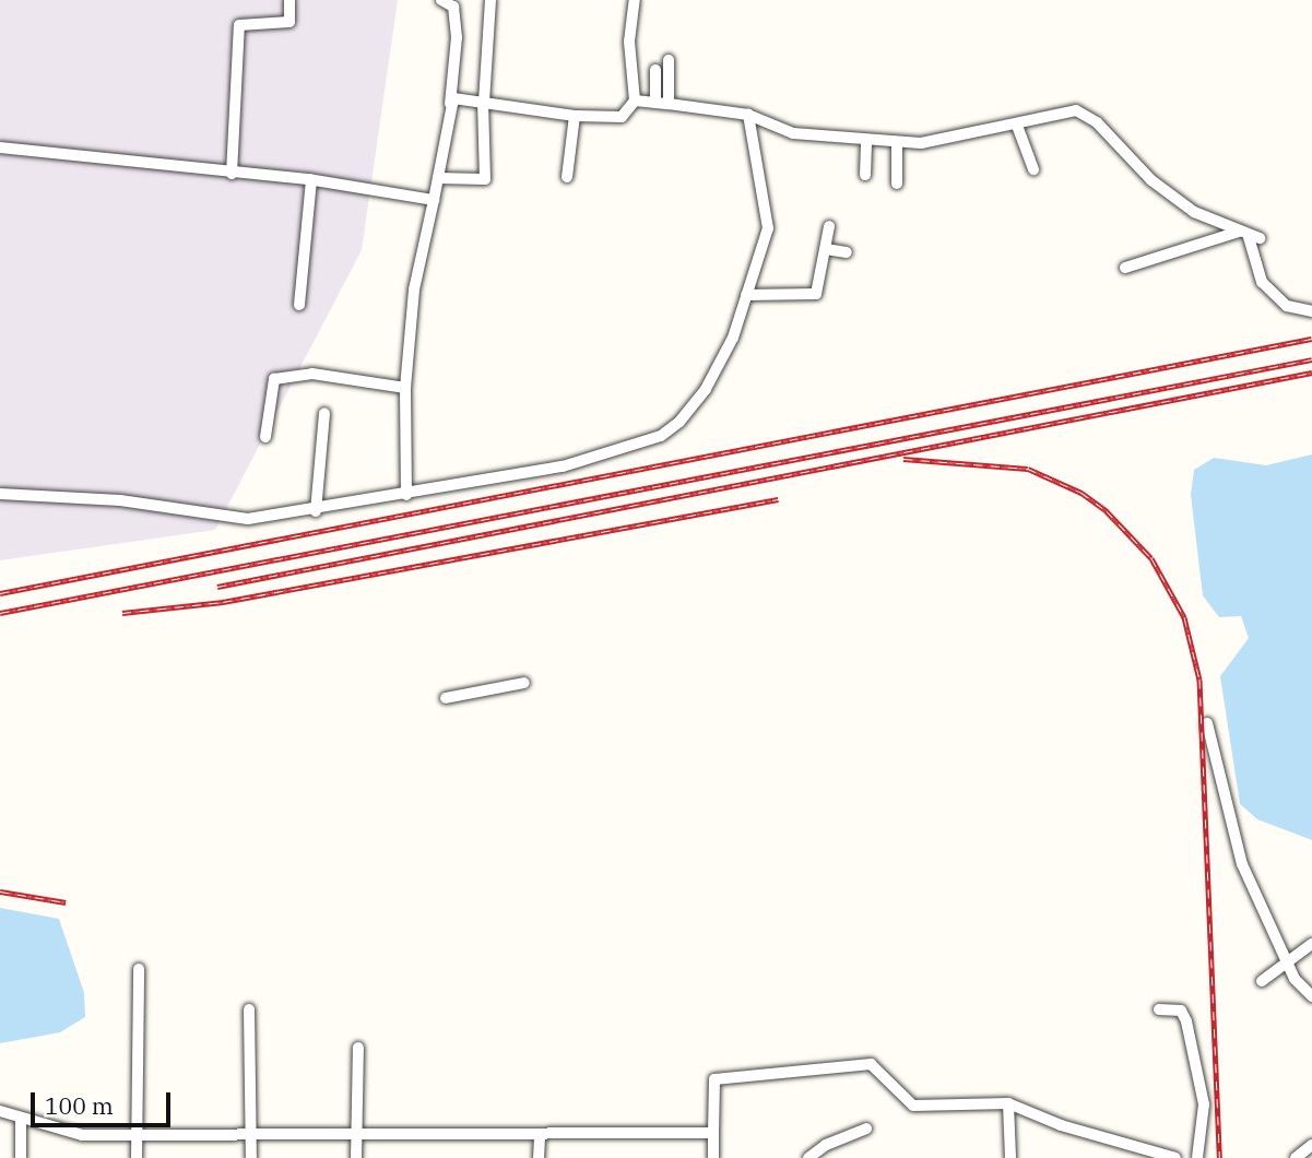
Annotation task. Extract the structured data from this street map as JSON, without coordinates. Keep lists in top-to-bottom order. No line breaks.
{"scale_bar":"100 m"}
